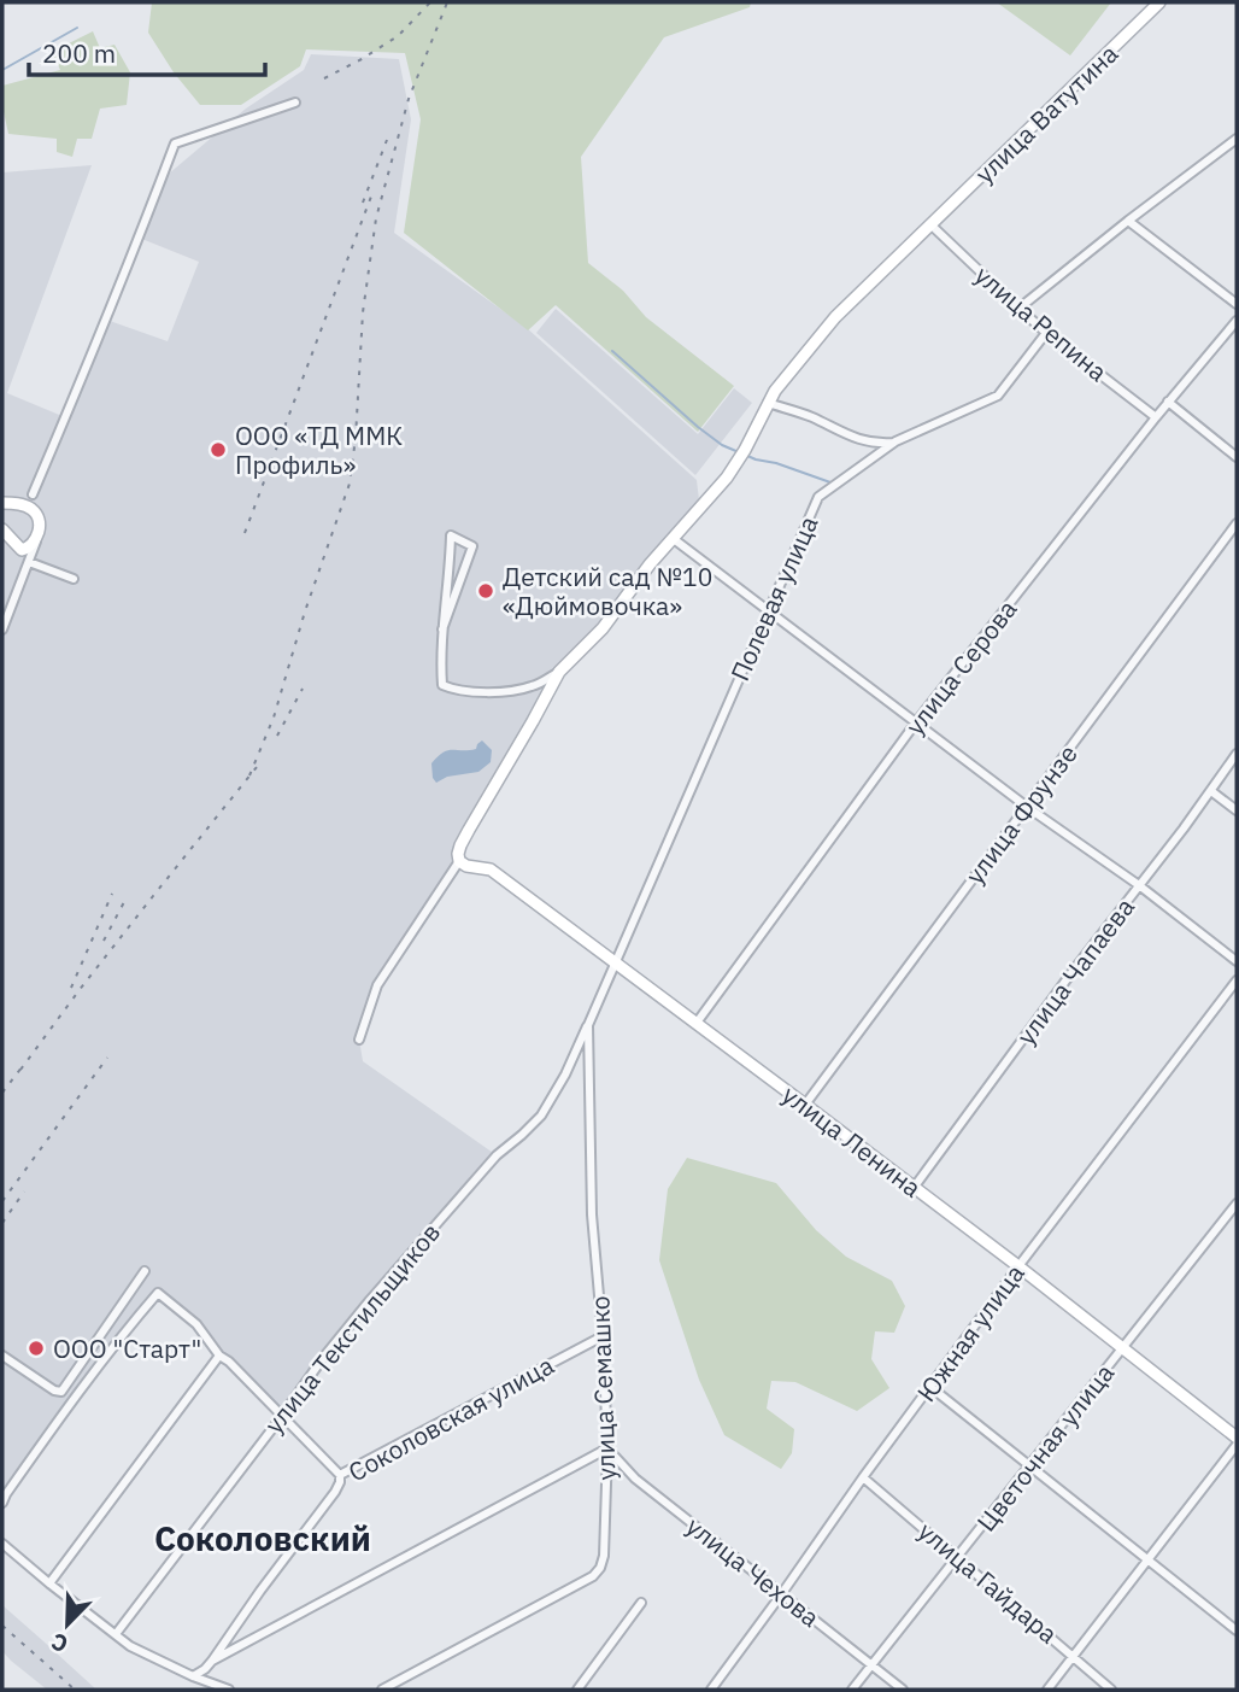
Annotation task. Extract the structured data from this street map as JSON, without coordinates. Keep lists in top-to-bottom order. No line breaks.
{"streets":{"street":["улица Ватутина","улица Репина","Полевая улица","улица Серова","улица Фрунзе","улица Чапаева","улица Ленина","улица Текстильщиков","Южная улица","улица Семашко","Соколовская улица","Цветочная улица","улица Чехова","улица Гайдара"]},"crossings":[["улица Ватутина","улица Репина"],["улица Ватутина","улица Ленина"],["улица Репина","Полевая улица"],["улица Репина","улица Серова"],["Полевая улица","улица Ленина"],["Полевая улица","улица Семашко"],["улица Серова","улица Ленина"],["улица Фрунзе","улица Ленина"],["улица Чапаева","улица Ленина"],["улица Ленина","Южная улица"],["улица Ленина","улица Семашко"],["улица Ленина","Цветочная улица"],["улица Текстильщиков","улица Семашко"],["Южная улица","улица Чехова"],["Южная улица","улица Гайдара"],["улица Семашко","Соколовская улица"],["улица Семашко","улица Чехова"],["Цветочная улица","улица Чехова"],["Цветочная улица","улица Гайдара"]],"districts":["Соколовский"],"places":["ООО «ТД ММК Профиль»","Детский сад №10 «Дюймовочка»","ООО \"Старт\""],"scale_bar":"200 m","north":"bottom left"}
